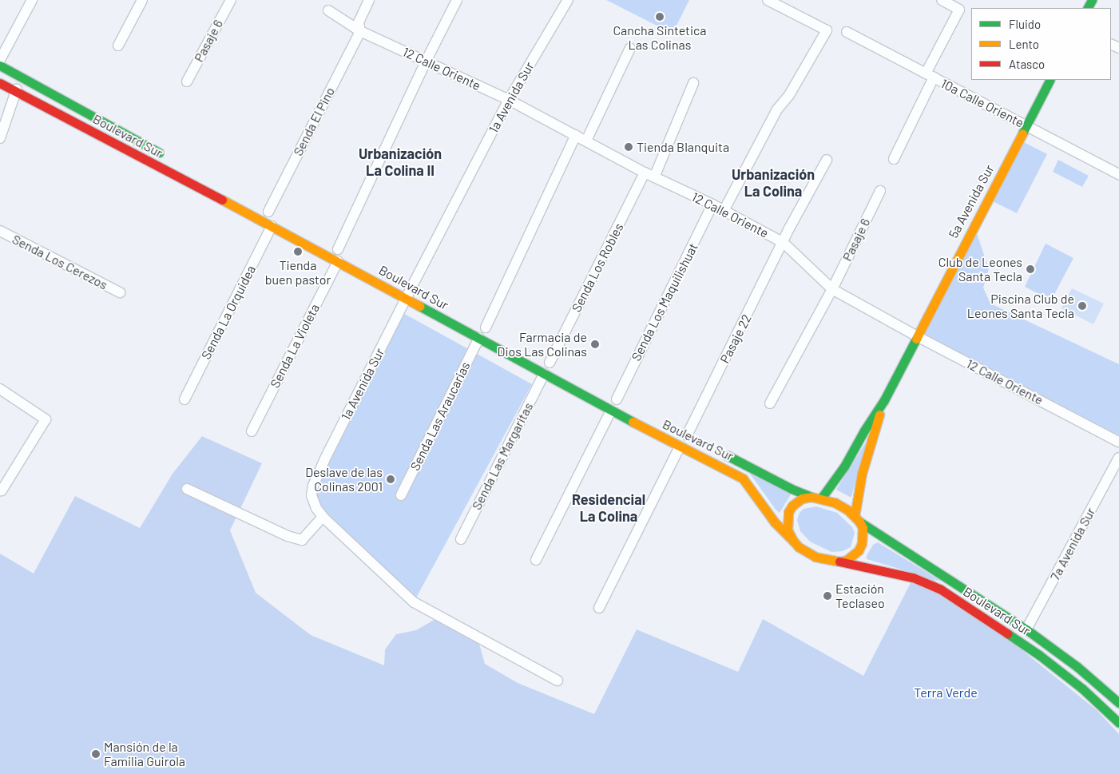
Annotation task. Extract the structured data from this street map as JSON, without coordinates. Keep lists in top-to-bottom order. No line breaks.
{"streets":{"main road":["Boulevard Sur","5a Avenida Sur"],"street":["Pasaje 6","12 Calle Oriente","1a Avenida Sur","10a Calle Oriente","Senda El Pino","Senda Los Cerezos","Senda Los Robles","Senda Los Maquilishuat","Senda La Orquidea","Pasaje 22","Senda La Violeta","Senda Las Araucarias","Senda Las Margaritas","7a Avenida Sur"]},"crossings":[["Pasaje 6","12 Calle Oriente"],["12 Calle Oriente","1a Avenida Sur"],["12 Calle Oriente","Senda El Pino"],["12 Calle Oriente","5a Avenida Sur"],["12 Calle Oriente","Senda Los Robles"],["12 Calle Oriente","Senda Los Maquilishuat"],["12 Calle Oriente","Pasaje 22"],["1a Avenida Sur","Boulevard Sur"],["10a Calle Oriente","5a Avenida Sur"],["Boulevard Sur","5a Avenida Sur"],["Boulevard Sur","Senda La Orquidea"],["Boulevard Sur","Pasaje 22"],["Boulevard Sur","Senda La Violeta"],["Boulevard Sur","Senda Las Araucarias"],["Boulevard Sur","Senda Las Margaritas"],["Boulevard Sur","7a Avenida Sur"]],"districts":["Urbanización La Colina II","Urbanización La Colina","Residencial La Colina"],"parks":["Terra Verde"],"places":["Cancha Sintetica Las Colinas","Tienda Blanquita","Tienda buen pastor","Club de Leones Santa Tecla","Piscina Club de Leones Santa Tecla","Farmacia de Dios Las Colinas","Deslave de las Colinas 2001","Estación Teclaseo","Mansión de la Familia Guirola"],"legend":["Fluido","Lento","Atasco"]}
